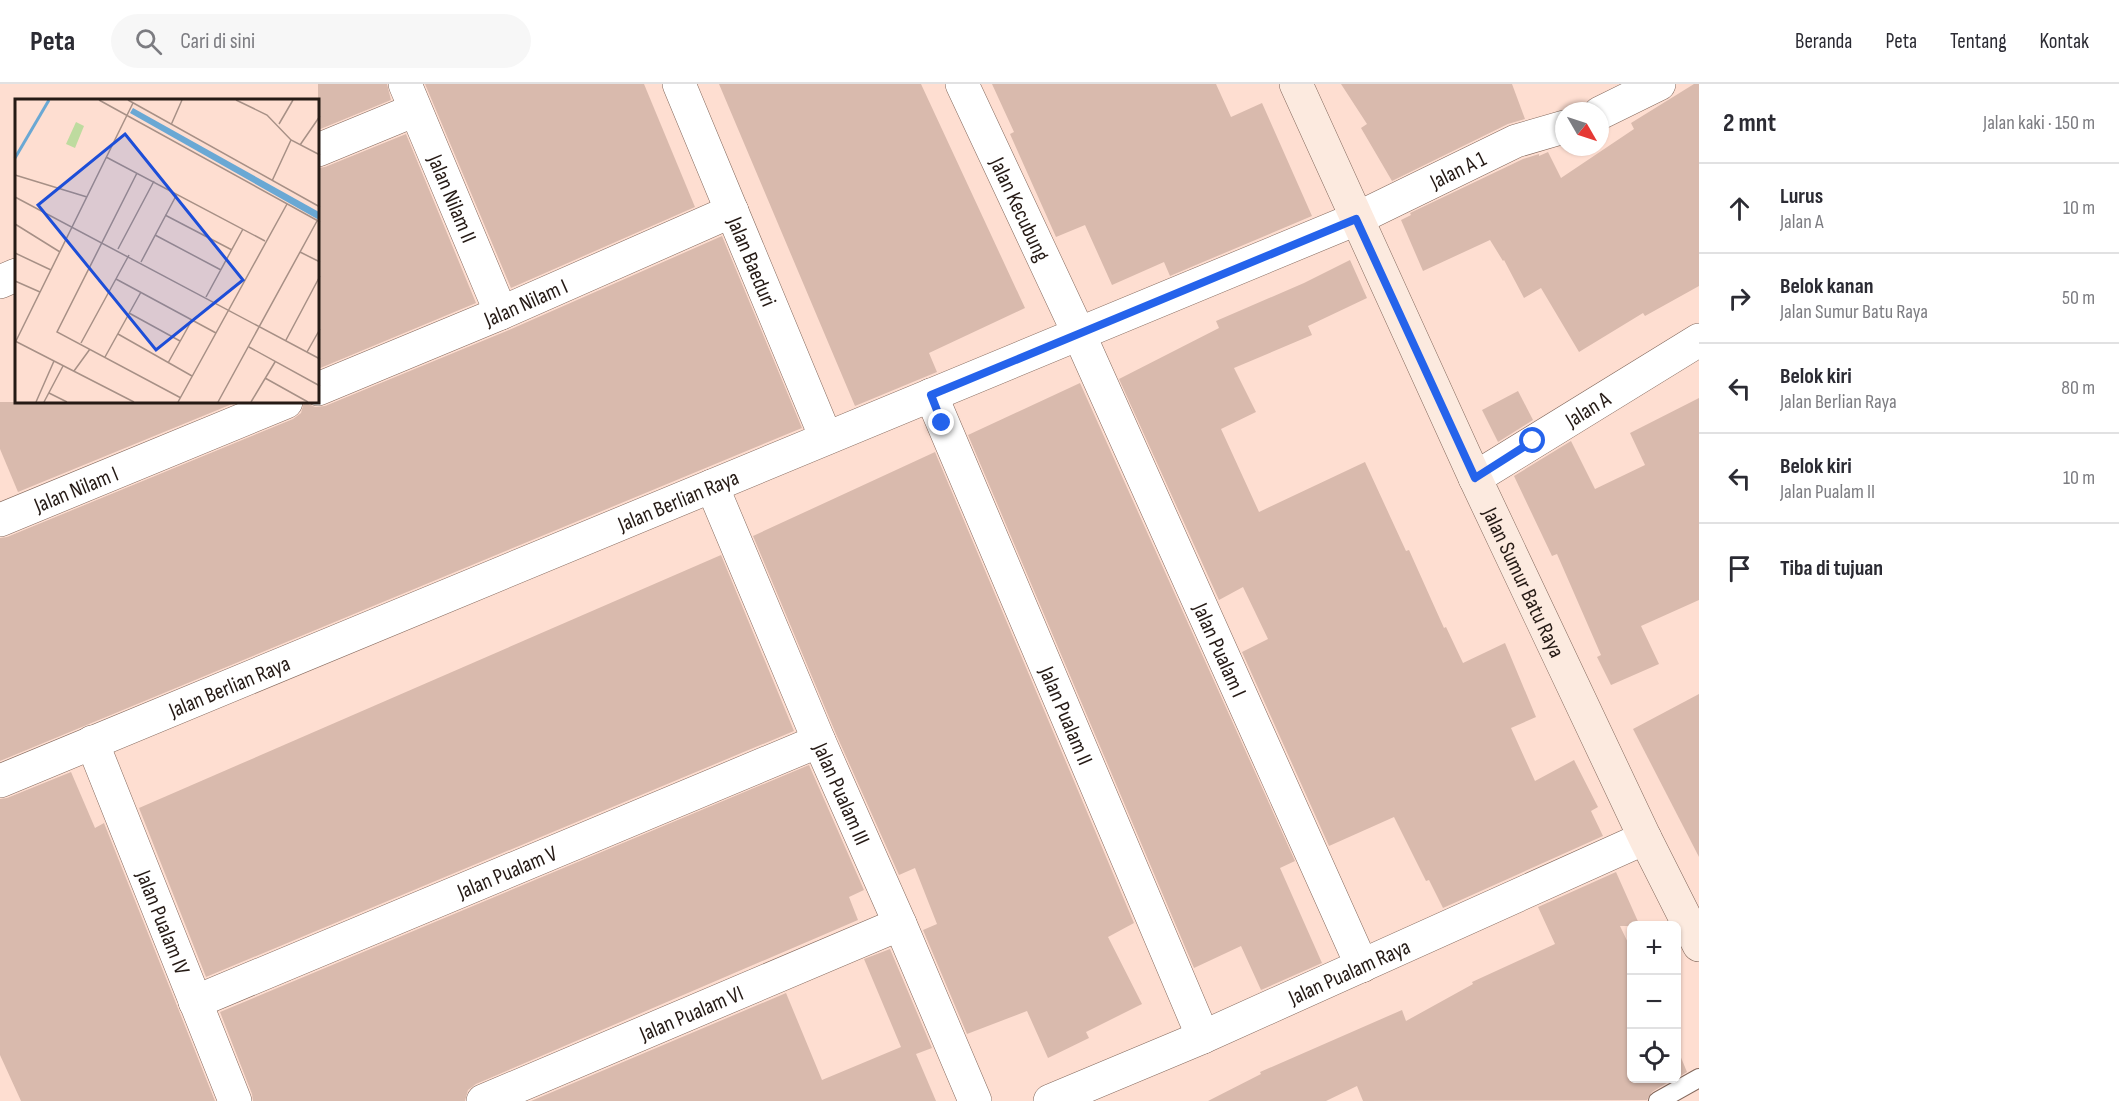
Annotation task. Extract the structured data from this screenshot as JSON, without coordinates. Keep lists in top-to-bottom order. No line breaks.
{"streets":{"street":["Jalan A 1","Jalan Nilam II","Jalan Kecubung","Jalan Baeduri","Jalan Nilam I","Jalan A","Jalan Berlian Raya","Jalan Sumur Batu Raya","Jalan Pualam I","Jalan Pualam II","Jalan Pualam III","Jalan Pualam V","Jalan Pualam IV","Jalan Pualam Raya","Jalan Pualam VI"]},"crossings":[["Jalan A 1","Jalan Berlian Raya"],["Jalan A 1","Jalan Sumur Batu Raya"],["Jalan Nilam II","Jalan Nilam I"],["Jalan Kecubung","Jalan Berlian Raya"],["Jalan Kecubung","Jalan Pualam I"],["Jalan Baeduri","Jalan Nilam I"],["Jalan Baeduri","Jalan Berlian Raya"],["Jalan A","Jalan Sumur Batu Raya"],["Jalan Berlian Raya","Jalan Sumur Batu Raya"],["Jalan Berlian Raya","Jalan Pualam I"],["Jalan Berlian Raya","Jalan Pualam II"],["Jalan Berlian Raya","Jalan Pualam III"],["Jalan Berlian Raya","Jalan Pualam IV"],["Jalan Sumur Batu Raya","Jalan Pualam Raya"],["Jalan Pualam I","Jalan Pualam Raya"],["Jalan Pualam II","Jalan Pualam Raya"],["Jalan Pualam III","Jalan Pualam V"],["Jalan Pualam III","Jalan Pualam VI"],["Jalan Pualam V","Jalan Pualam IV"]],"north":"bottom right","page":{"header":"Peta","search":"Cari di sini","nav":["Beranda","Peta","Tentang","Kontak"],"heading":["2 mnt","Jalan kaki · 150 m"],"list":[["Lurus","Jalan A","10 m"],["Belok kanan","Jalan Sumur Batu Raya","50 m"],["Belok kiri","Jalan Berlian Raya","80 m"],["Belok kiri","Jalan Pualam II","10 m"],"Tiba di tujuan"],"map_buttons":["+","−"]}}
